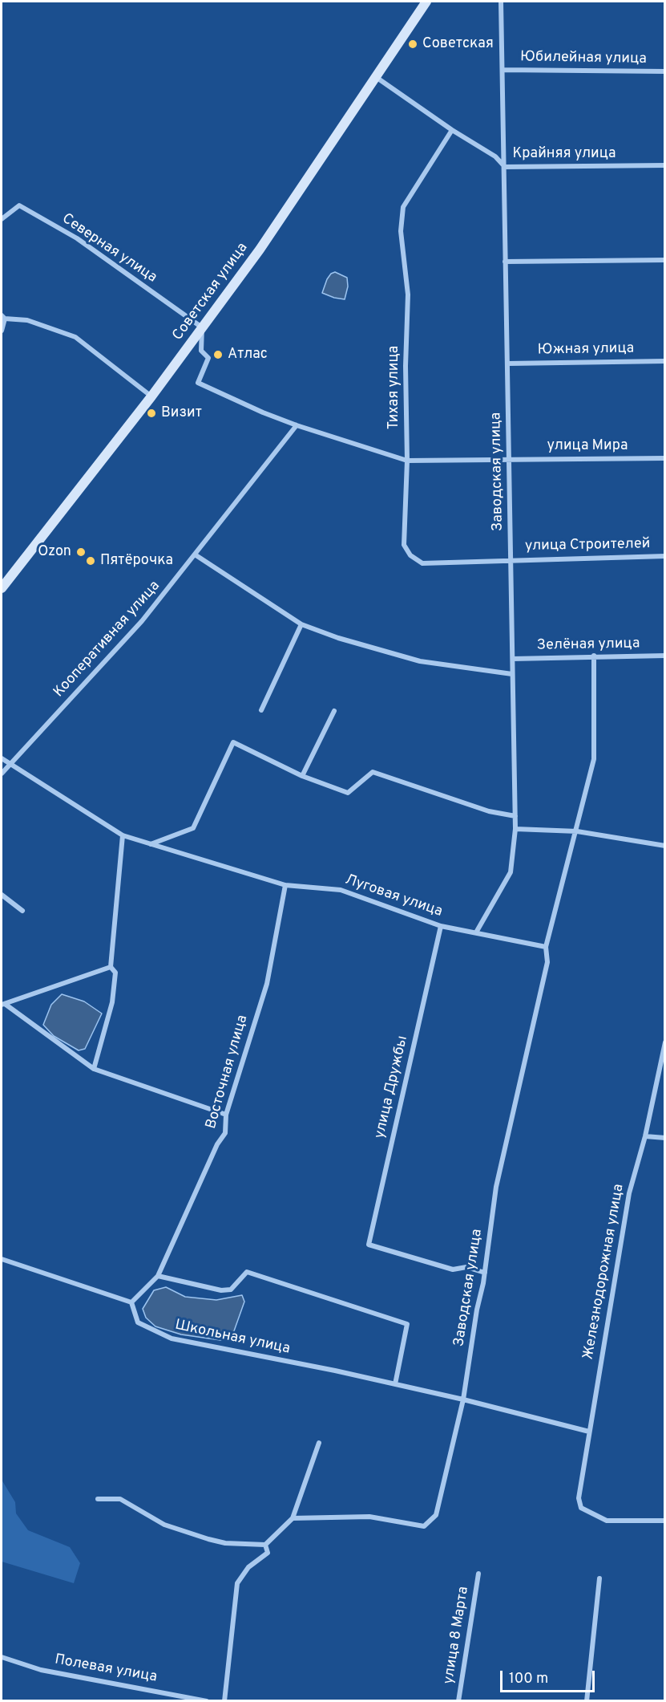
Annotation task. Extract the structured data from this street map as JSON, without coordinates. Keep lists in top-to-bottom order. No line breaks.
{"streets":{"street":["Юбилейная улица","Крайняя улица","Северная улица","Советская улица","Южная улица","Тихая улица","улица Мира","Заводская улица","улица Строителей","Кооперативная улица","Зелёная улица","Луговая улица","Восточная улица","улица Дружбы","Железнодорожная улица","Школьная улица","улица 8 Марта","Полевая улица"]},"crossings":[["Юбилейная улица","Заводская улица"],["Крайняя улица","Советская улица"],["Крайняя улица","Тихая улица"],["Крайняя улица","Заводская улица"],["Северная улица","Советская улица"],["Южная улица","Заводская улица"],["Тихая улица","Заводская улица"],["Тихая улица","улица Строителей"],["улица Мира","Заводская улица"],["Заводская улица","улица Строителей"],["Заводская улица","Зелёная улица"],["Заводская улица","Луговая улица"],["Заводская улица","улица Дружбы"],["Заводская улица","Школьная улица"],["Кооперативная улица","Луговая улица"],["Луговая улица","Восточная улица"],["Луговая улица","улица Дружбы"],["Восточная улица","Школьная улица"],["Железнодорожная улица","Школьная улица"]],"places":["Советская","Атлас","Визит","Ozon","Пятёрочка"],"scale_bar":"100 m"}
